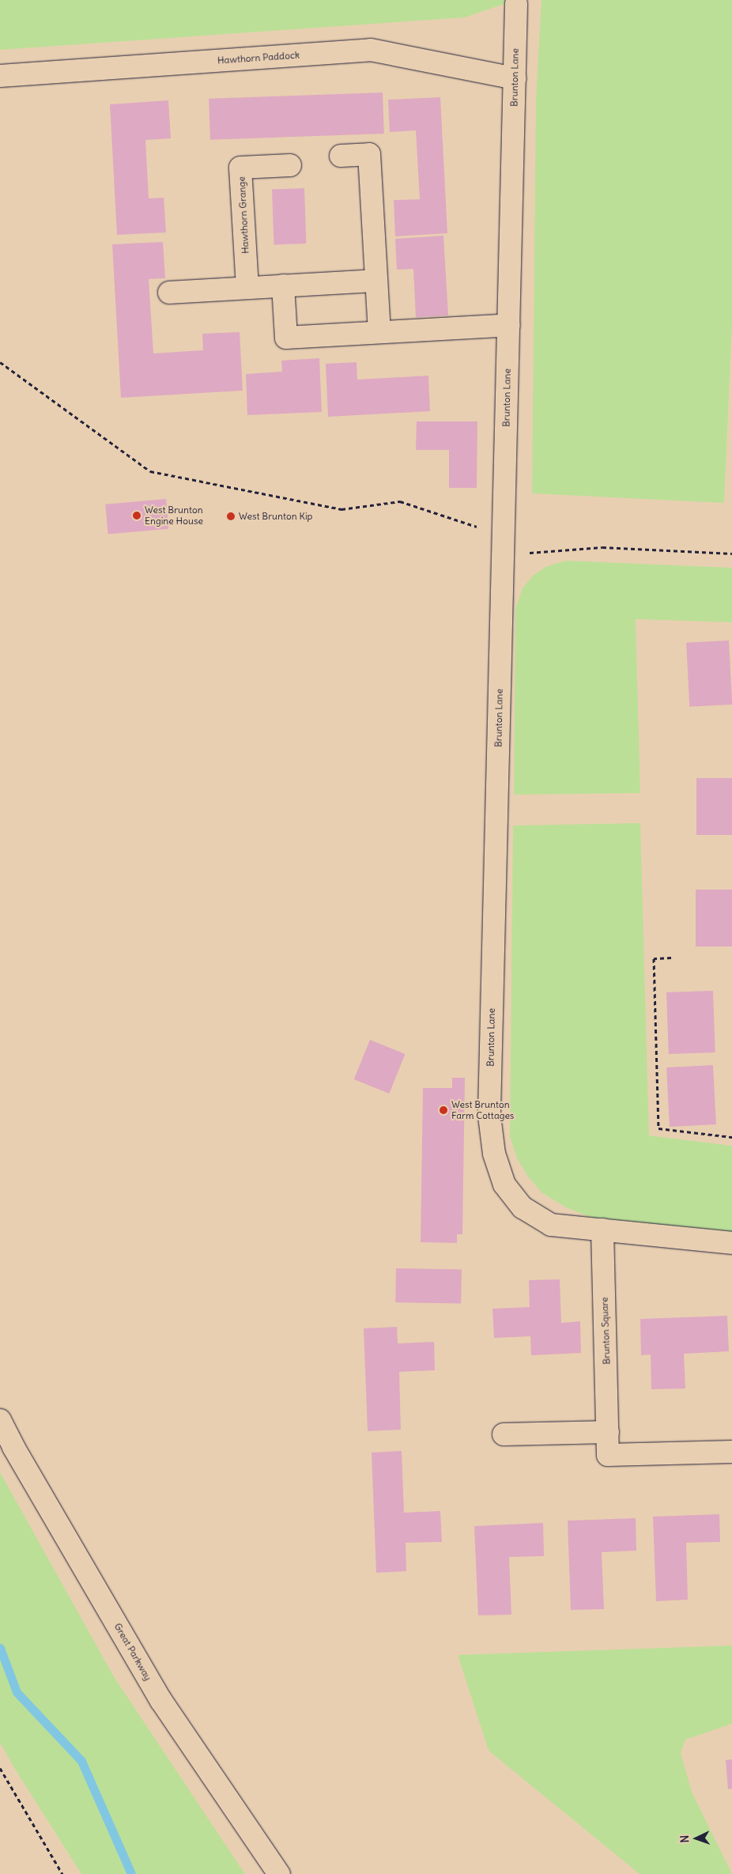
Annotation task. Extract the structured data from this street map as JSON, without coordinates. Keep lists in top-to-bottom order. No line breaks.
{"streets":{"street":["Hawthorn Paddock","Brunton Lane","Hawthorn Grange","Brunton Square","Great Parkway"]},"crossings":[["Hawthorn Paddock","Brunton Lane"],["Brunton Lane","Brunton Square"]],"places":["West Brunton Engine House","West Brunton Kip","West Brunton Farm Cottages"],"north":"left"}
